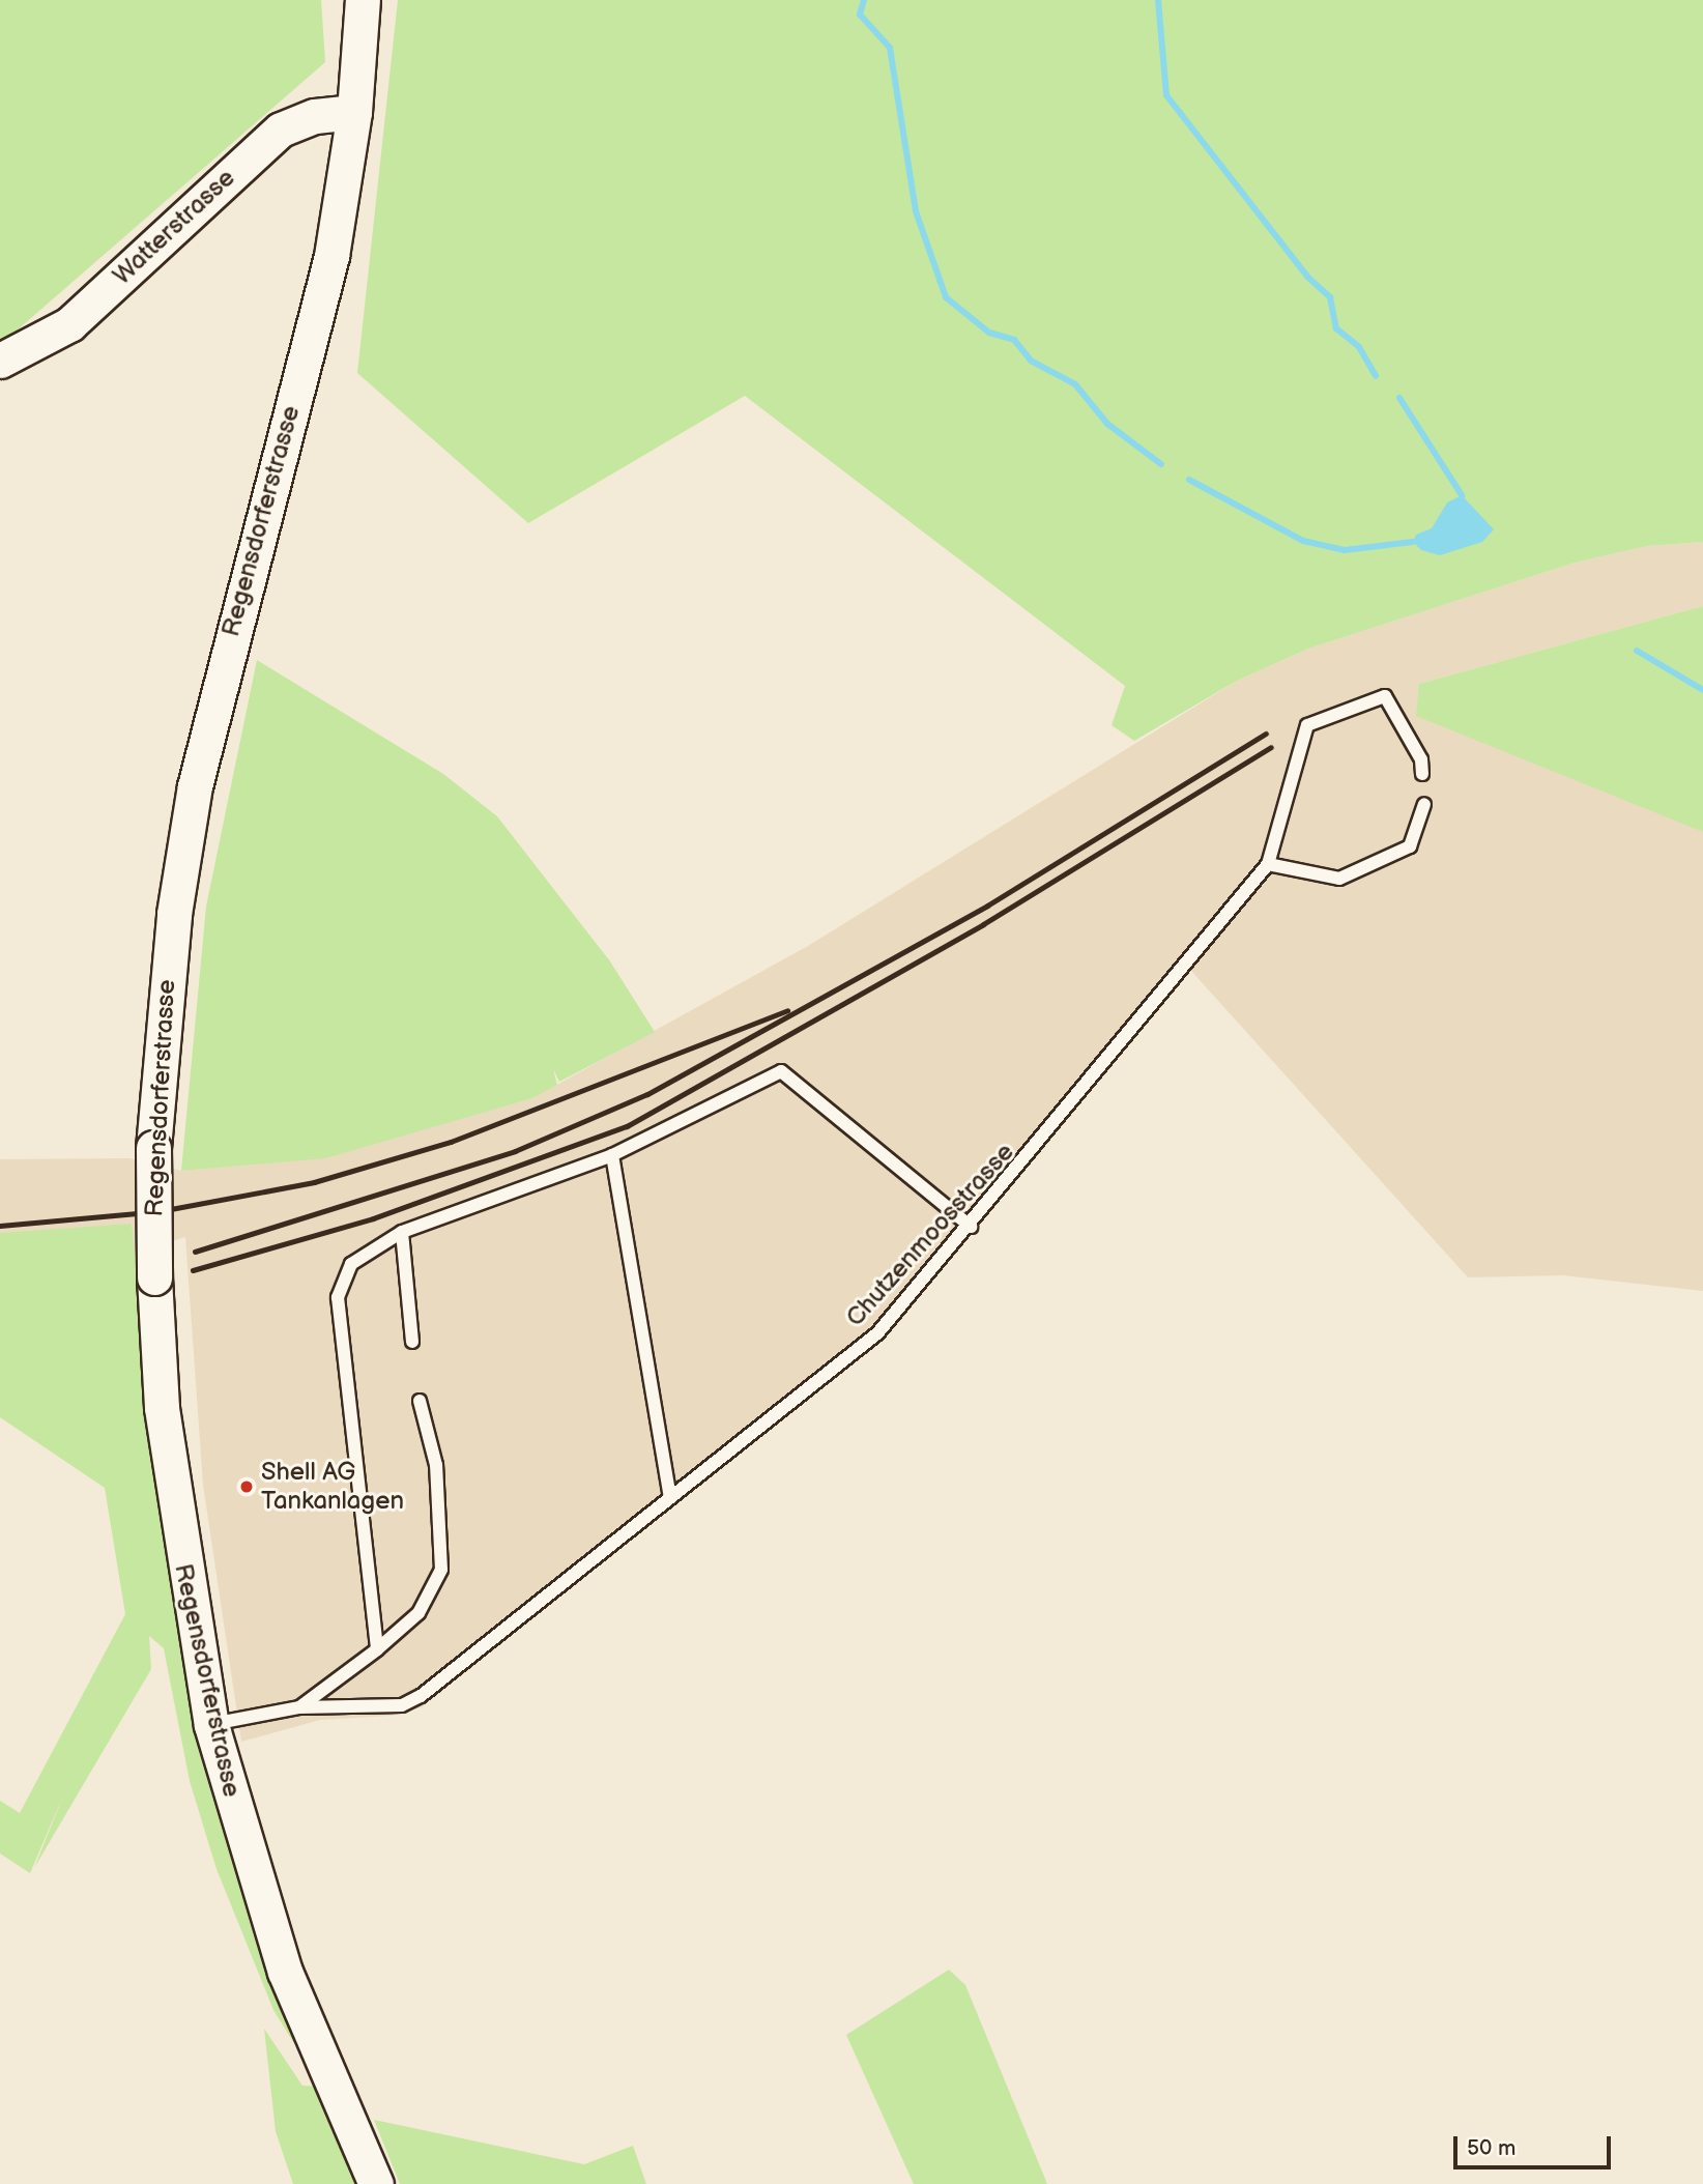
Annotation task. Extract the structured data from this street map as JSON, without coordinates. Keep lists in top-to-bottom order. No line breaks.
{"streets":{"street":["Watterstrasse","Regensdorferstrasse"],"lane":["Chutzenmoosstrasse"]},"crossings":[["Watterstrasse","Regensdorferstrasse"],["Regensdorferstrasse","Chutzenmoosstrasse"]],"places":["Shell AG Tankanlagen"],"scale_bar":"50 m"}
